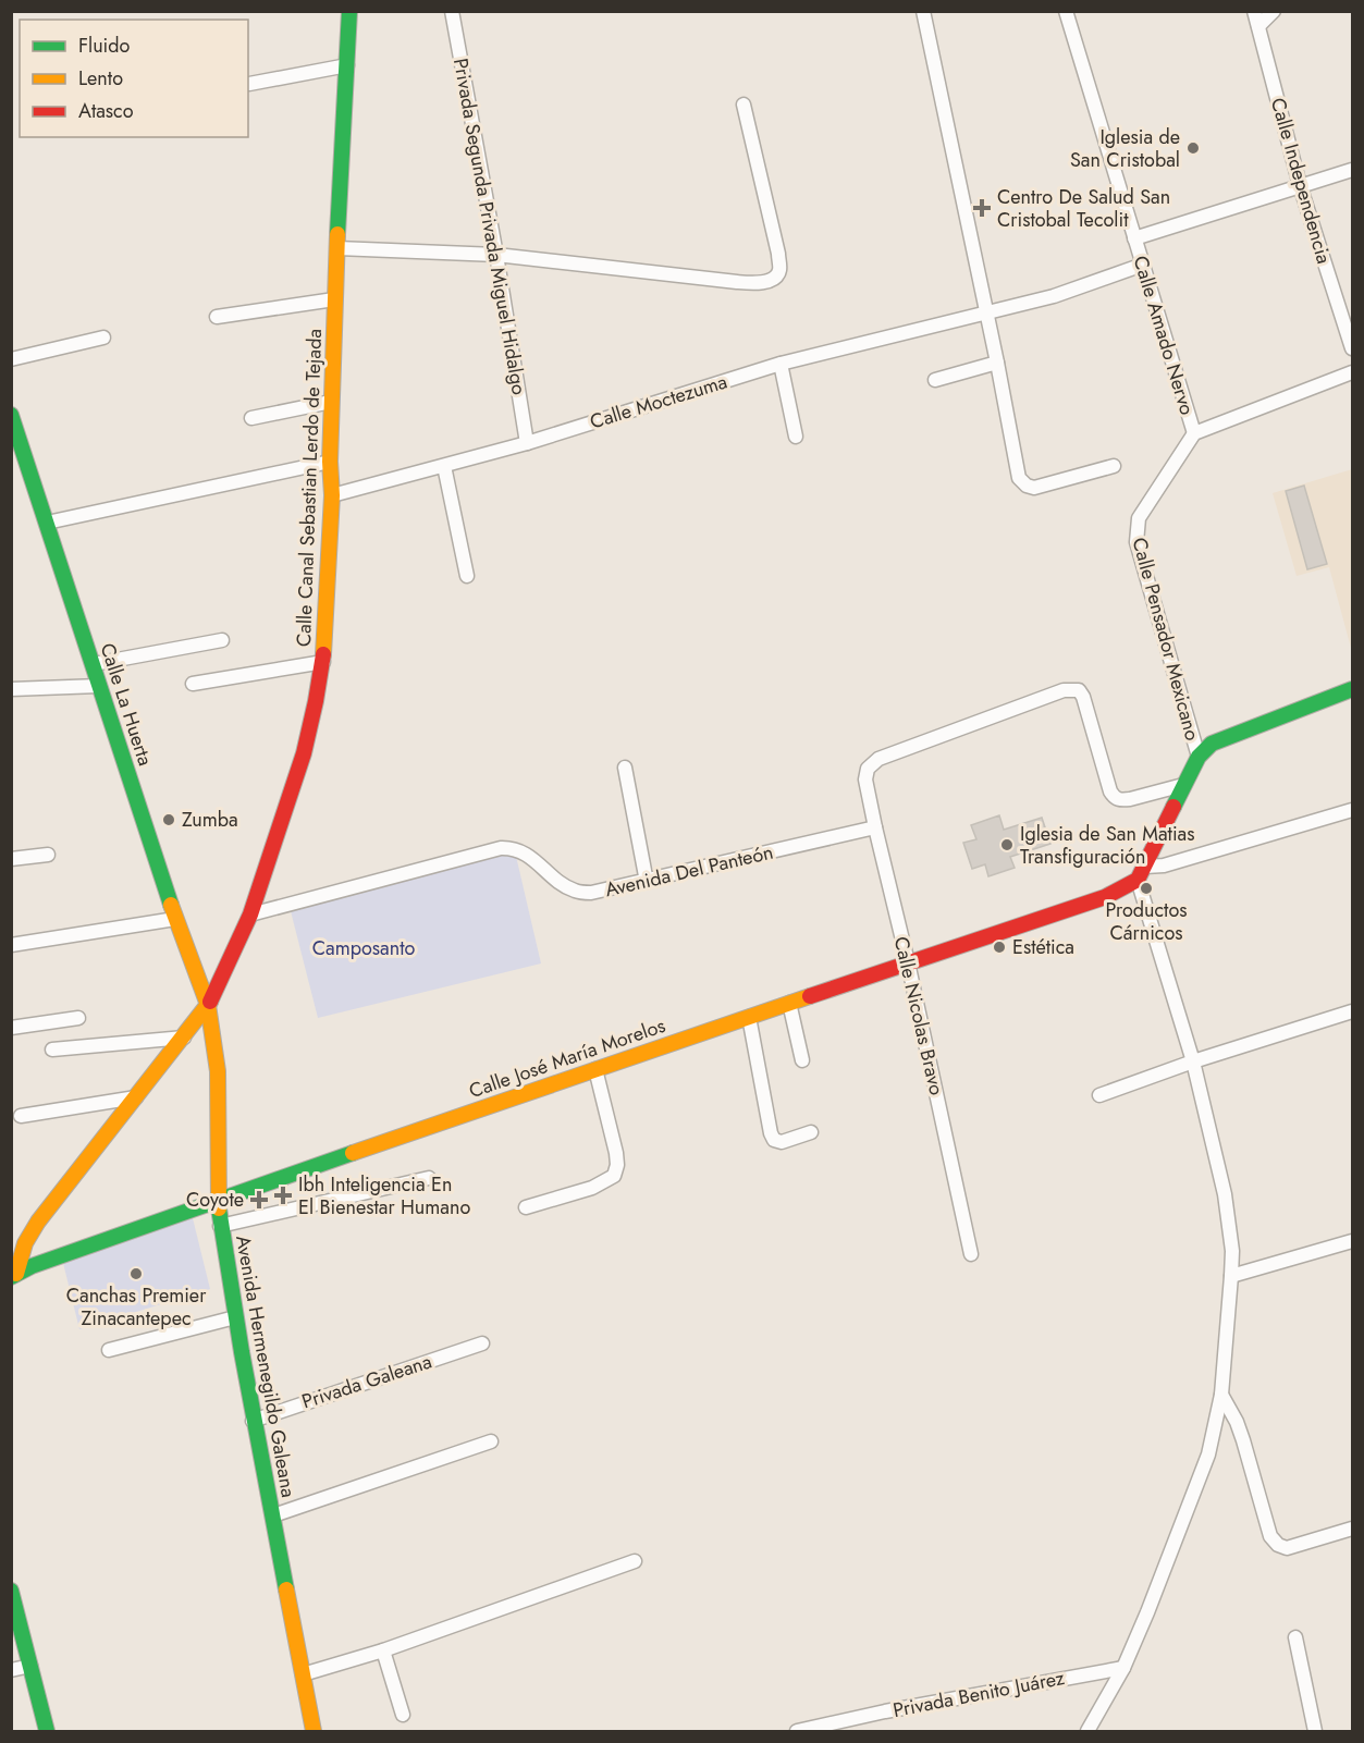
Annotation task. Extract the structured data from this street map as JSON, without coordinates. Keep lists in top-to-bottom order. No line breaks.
{"streets":{"street":["Calle Independencia","Privada Segunda Privada Miguel Hidalgo","Calle Amado Nervo","Calle Moctezuma","Calle Canal Sebastian Lerdo de Tejada","Calle Pensador Mexicano","Calle La Huerta","Avenida Del Panteón","Calle Nicolas Bravo","Calle José María Morelos","Avenida Hermenegildo Galeana","Privada Galeana","Privada Benito Juárez"]},"crossings":[["Privada Segunda Privada Miguel Hidalgo","Calle Moctezuma"],["Calle Amado Nervo","Calle Moctezuma"],["Calle Amado Nervo","Calle Pensador Mexicano"],["Calle Moctezuma","Calle Canal Sebastian Lerdo de Tejada"],["Calle Canal Sebastian Lerdo de Tejada","Calle La Huerta"],["Calle Canal Sebastian Lerdo de Tejada","Avenida Del Panteón"],["Calle Canal Sebastian Lerdo de Tejada","Calle José María Morelos"],["Calle Canal Sebastian Lerdo de Tejada","Avenida Hermenegildo Galeana"],["Calle La Huerta","Avenida Hermenegildo Galeana"],["Avenida Del Panteón","Calle Nicolas Bravo"],["Calle Nicolas Bravo","Calle José María Morelos"],["Calle José María Morelos","Avenida Hermenegildo Galeana"],["Avenida Hermenegildo Galeana","Privada Galeana"]],"parks":["Camposanto"],"places":{"other":["Iglesia de San Cristobal","Zumba","Iglesia de San Matias Transfiguración","Productos Cárnicos","Estética","Canchas Premier Zinacantepec"],"health":["Centro De Salud San Cristobal Tecolit","Ibh Inteligencia En El Bienestar Humano","Coyote"]},"legend":["Fluido","Lento","Atasco"]}
